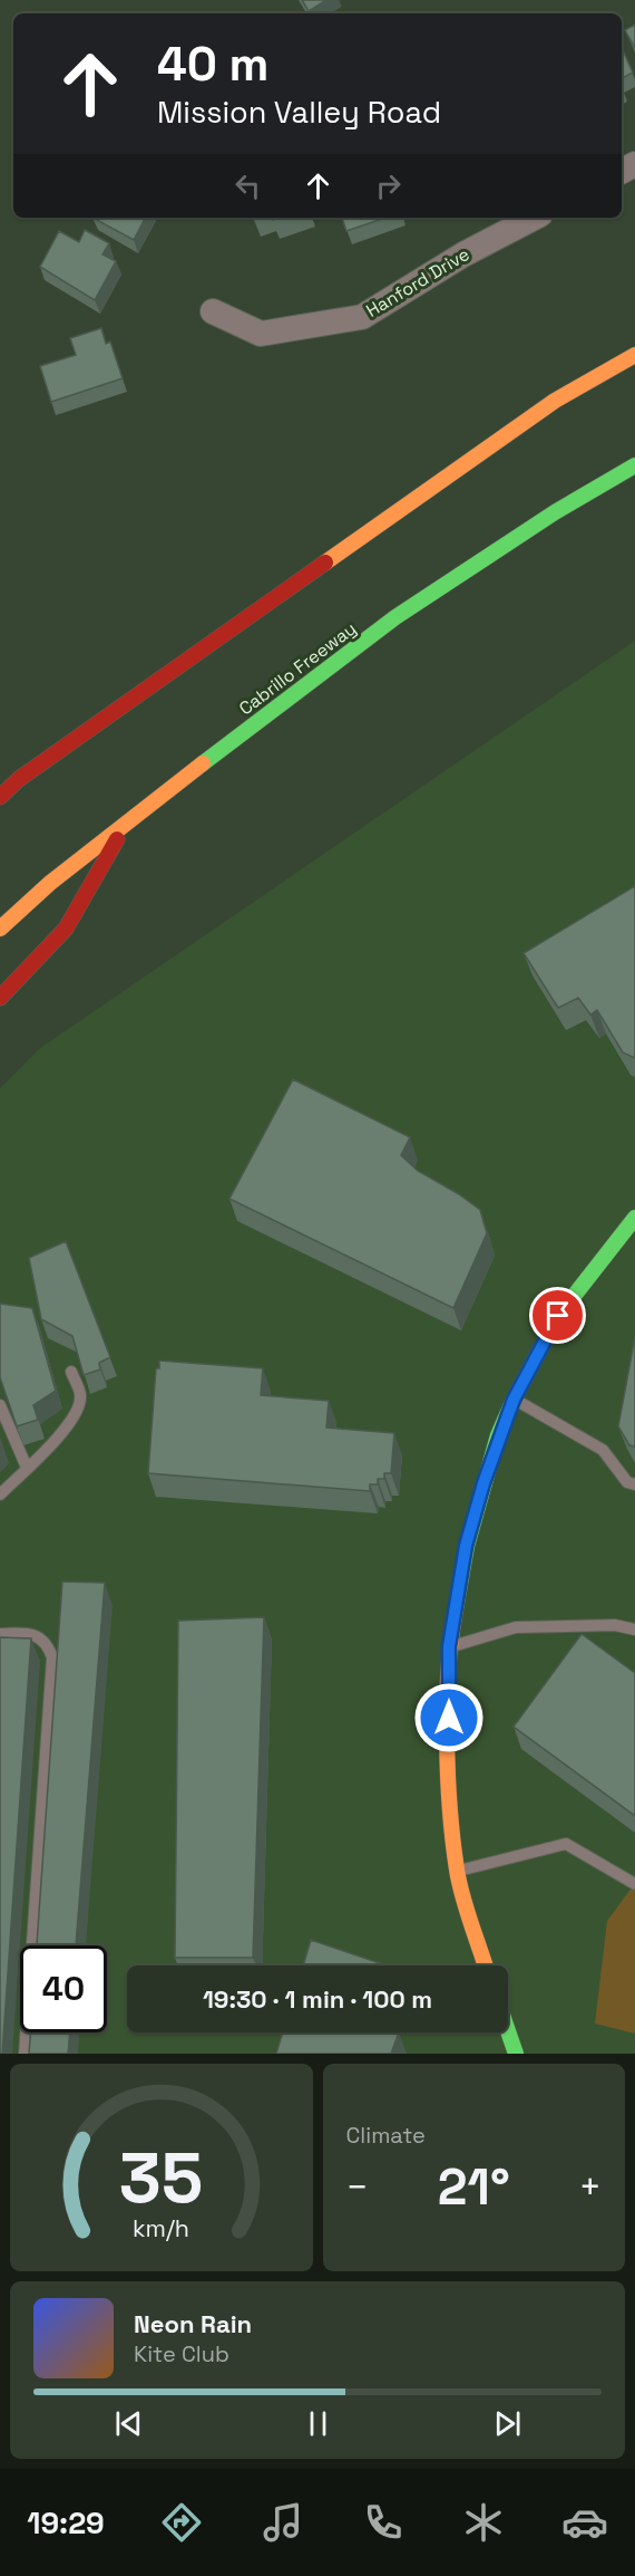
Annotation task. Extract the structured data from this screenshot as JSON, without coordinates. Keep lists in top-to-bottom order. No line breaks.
{"streets":{"main road":["Cabrillo Freeway"],"street":["Hanford Drive"]},"page":{"turn":["40 m","Mission Valley Road"],"limit":"40","trip":"19:30 · 1 min · 100 m","tile":"Climate","heat":["−","21°","+"],"song":["Neon Rain","Kite Club"],"tabs":"19:29","gauge":["35","km/h"]}}
